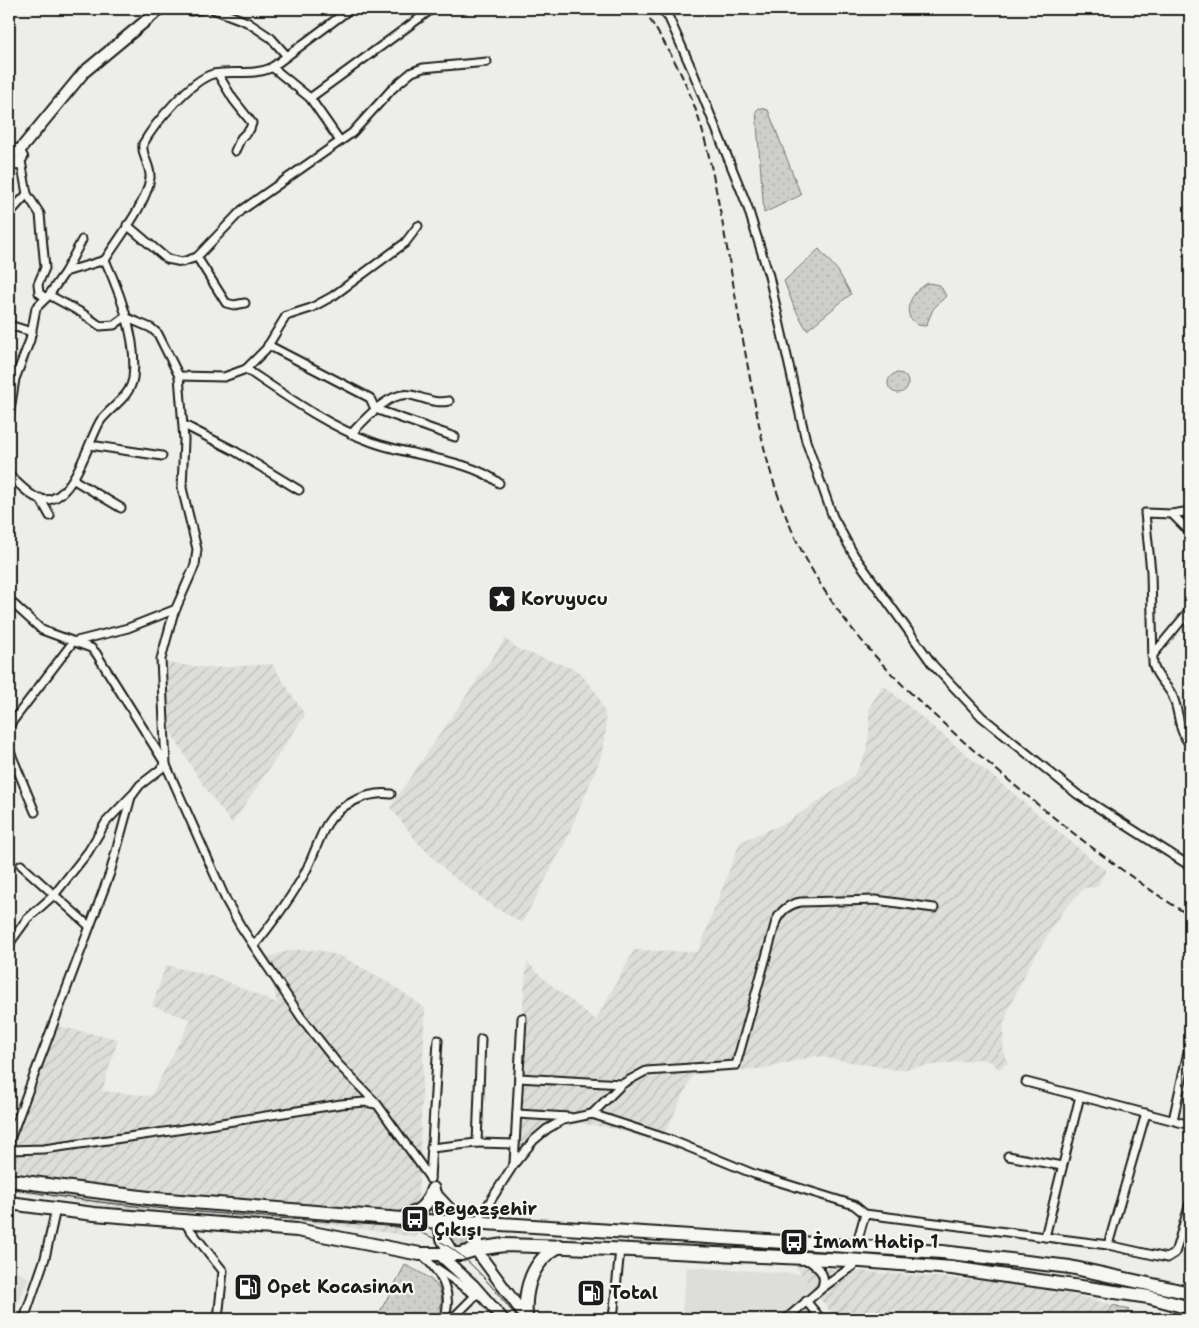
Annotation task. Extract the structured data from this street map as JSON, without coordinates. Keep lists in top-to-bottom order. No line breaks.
{"places":{"place":["Koruyucu"],"bus stop":["Beyazşehir Çıkışı","İmam Hatip 1"],"fuel station":["Opet Kocasinan","Total"]}}
